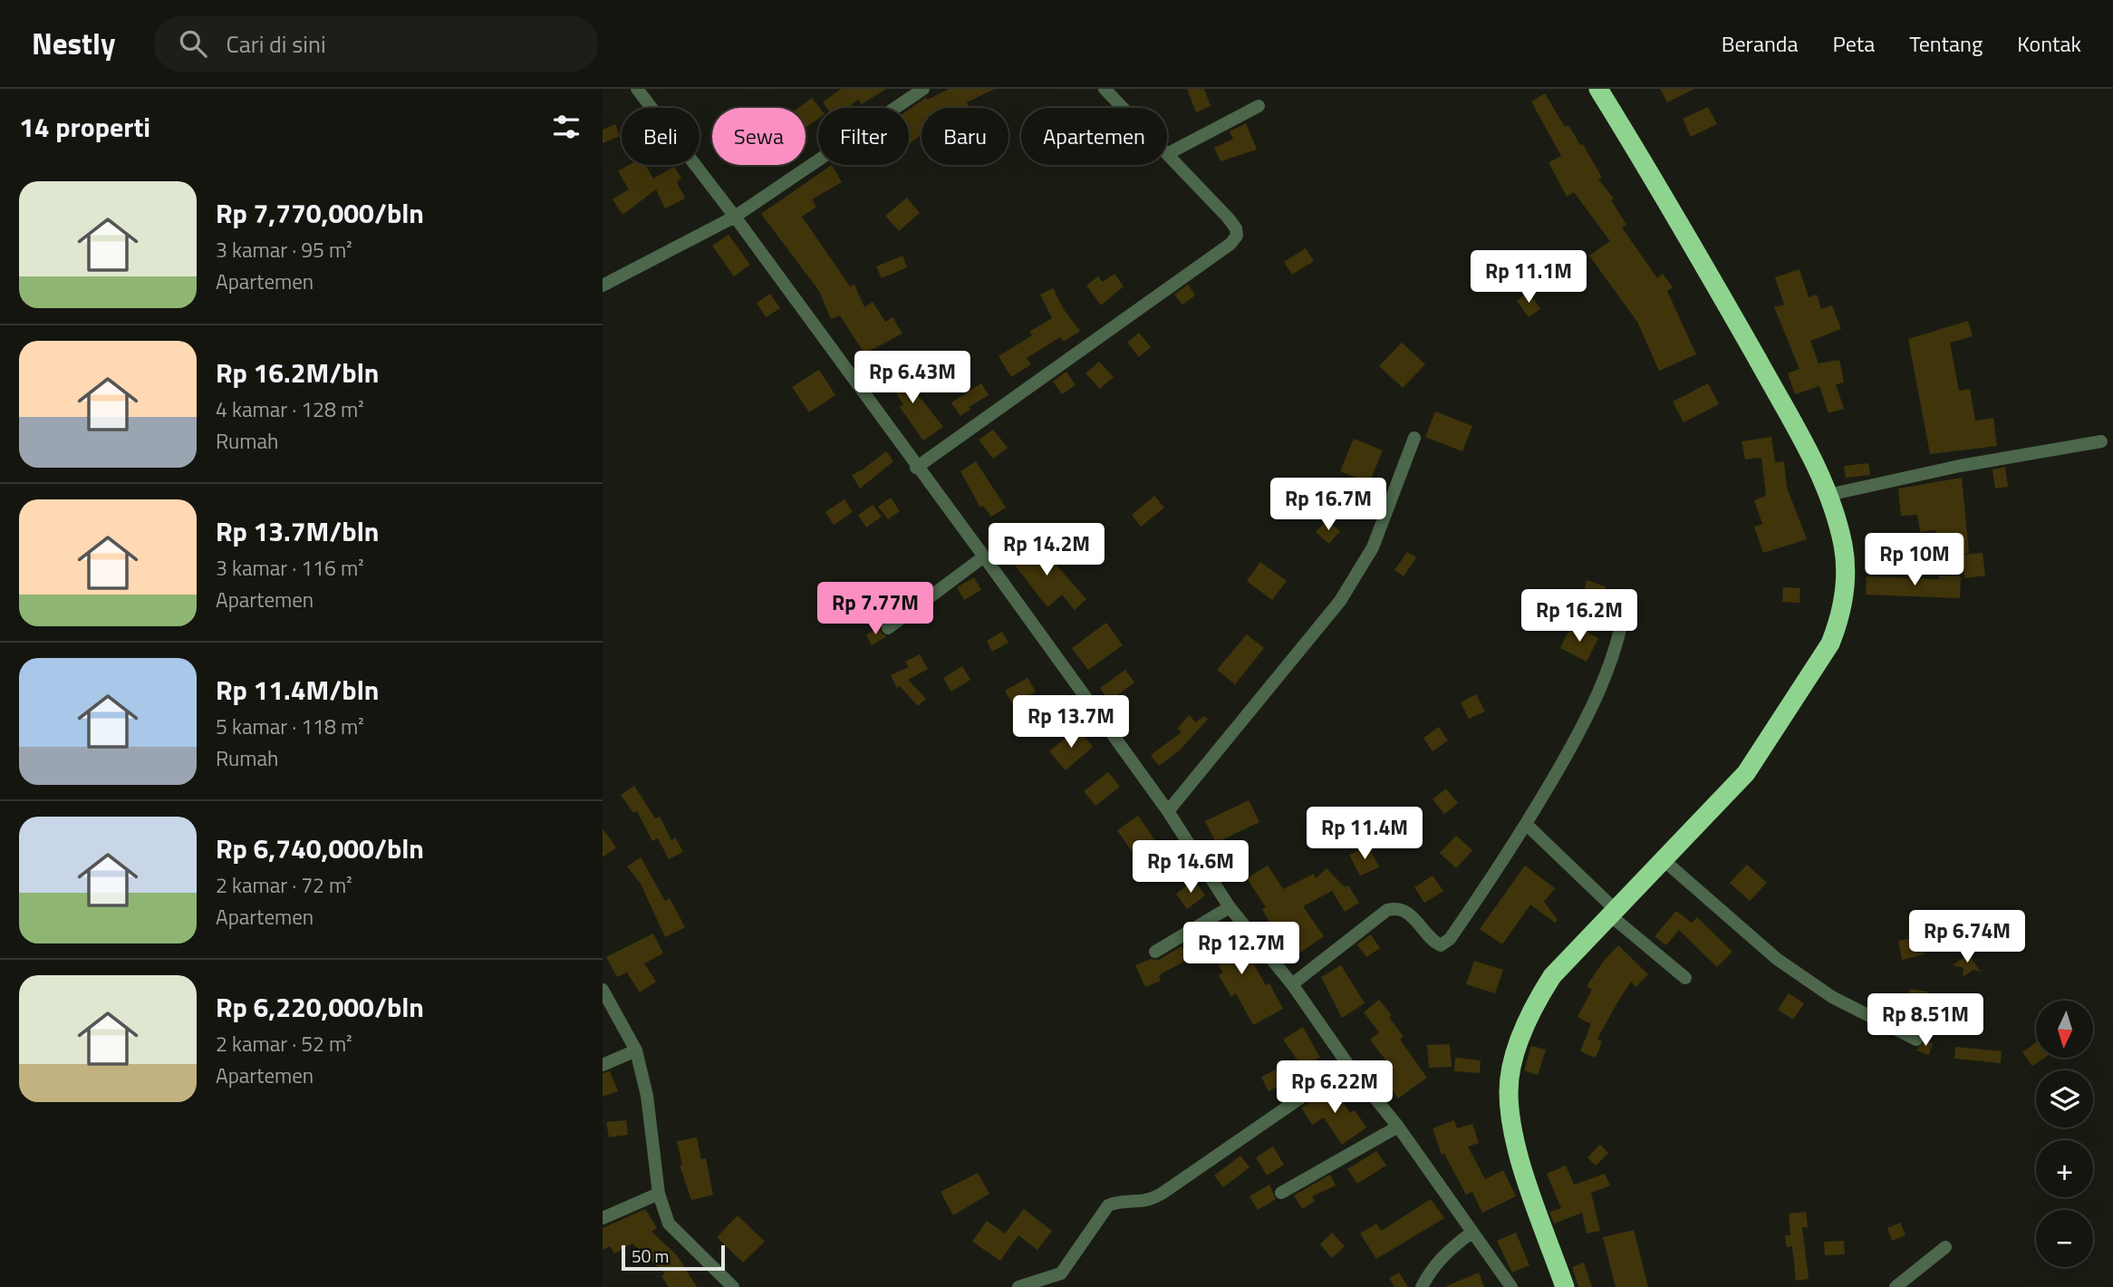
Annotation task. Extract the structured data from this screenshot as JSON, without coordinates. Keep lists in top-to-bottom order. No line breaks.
{"scale_bar":"50 m","north":"bottom","page":{"header":"Nestly","search":"Cari di sini","nav":["Beranda","Peta","Tentang","Kontak"],"heading":"14 properti","chip":["Beli","Sewa","Filter","Baru","Apartemen"],"list":[{"name":"Rp 7,770,000/bln","note":"3 kamar · 95 m² · Apartemen"},{"name":"Rp 16.2M/bln","note":"4 kamar · 128 m² · Rumah"},{"name":"Rp 13.7M/bln","note":"3 kamar · 116 m² · Apartemen"},{"name":"Rp 11.4M/bln","note":"5 kamar · 118 m² · Rumah"},{"name":"Rp 6,740,000/bln","note":"2 kamar · 72 m² · Apartemen"},{"name":"Rp 6,220,000/bln","note":"2 kamar · 52 m² · Apartemen"}],"price":["Rp 11.1M","Rp 6.43M","Rp 16.7M","Rp 14.2M","Rp 10M","Rp 7.77M","Rp 16.2M","Rp 13.7M","Rp 11.4M","Rp 14.6M","Rp 6.74M","Rp 12.7M","Rp 8.51M","Rp 6.22M"],"map_buttons":["+","−"],"scale":"50 m"}}
